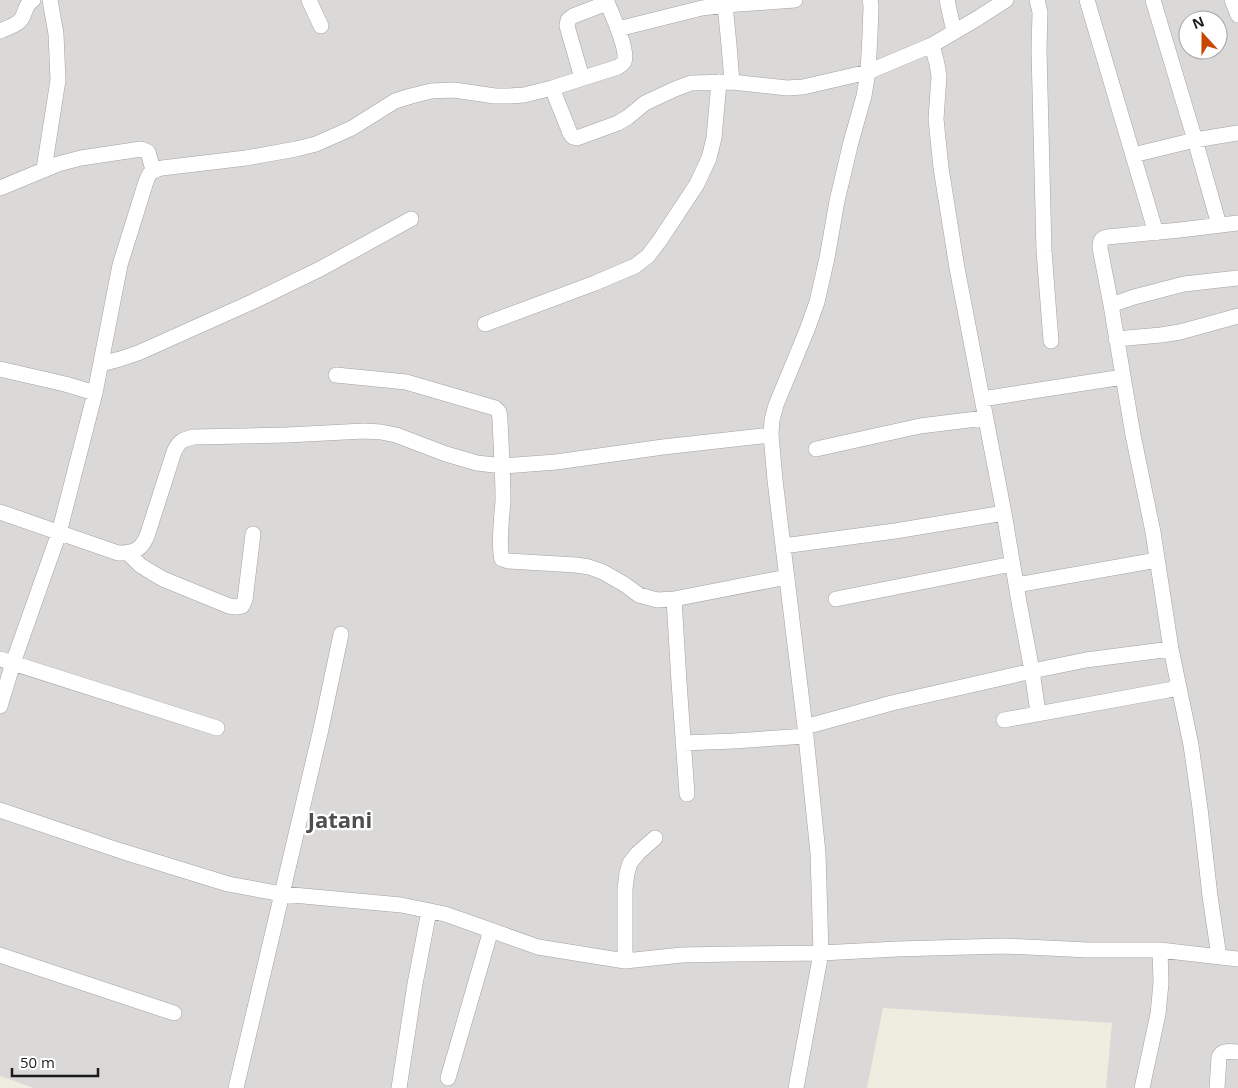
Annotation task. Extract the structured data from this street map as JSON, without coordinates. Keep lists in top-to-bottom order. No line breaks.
{"districts":["Jatani"],"scale_bar":"50 m","north":"top"}
